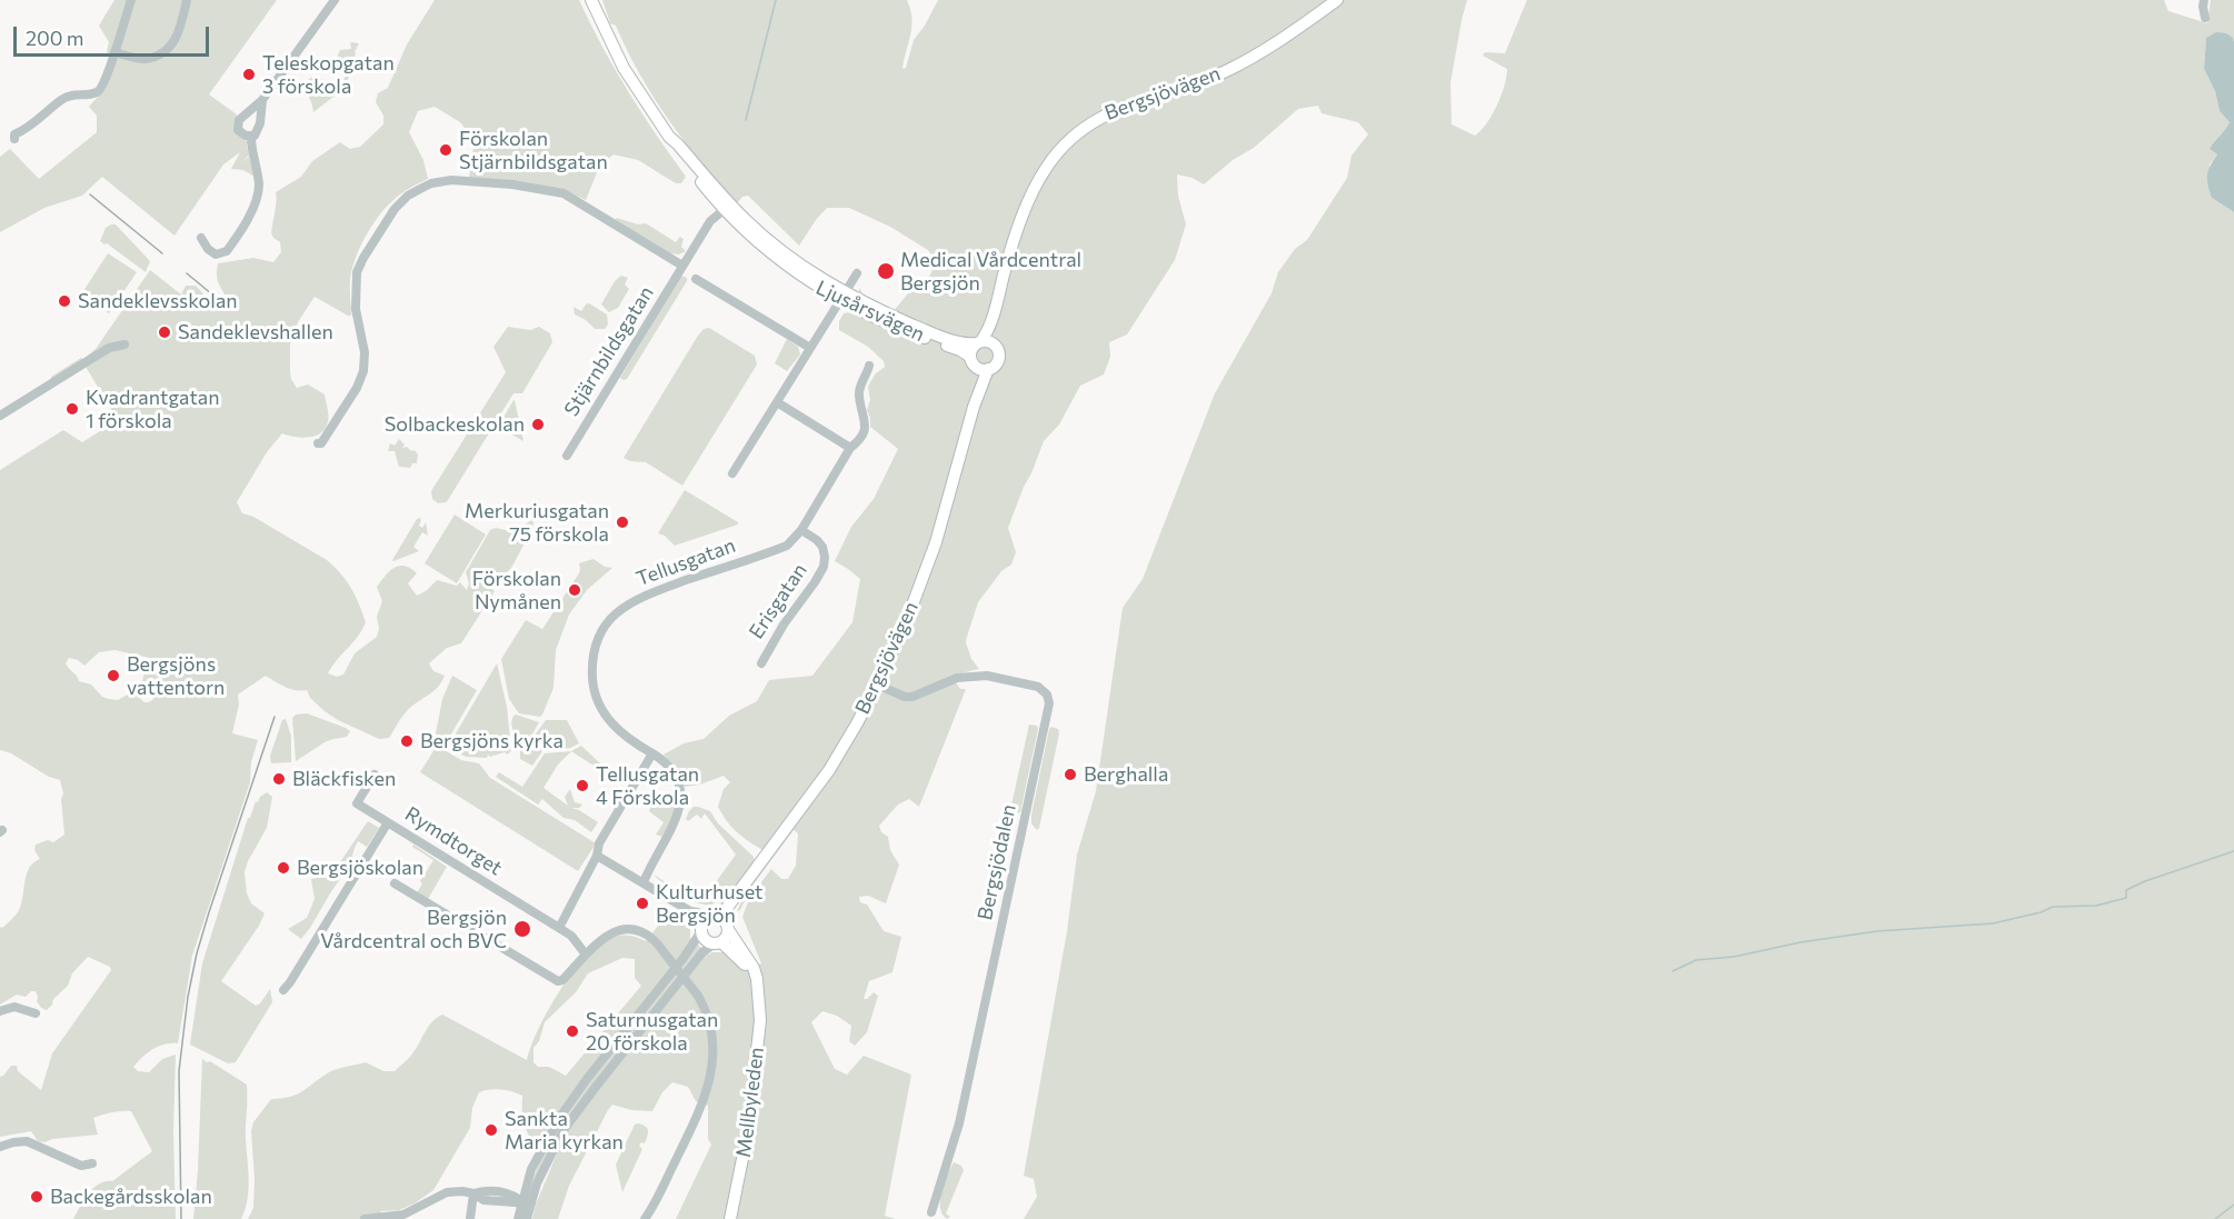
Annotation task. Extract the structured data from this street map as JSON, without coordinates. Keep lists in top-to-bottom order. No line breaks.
{"streets":{"main road":["Bergsjövägen","Ljusårsvägen","Mellbyleden"],"street":["Stjärnbildsgatan","Tellusgatan","Erisgatan","Rymdtorget","Bergsjödalen"]},"crossings":[["Bergsjövägen","Ljusårsvägen"],["Bergsjövägen","Bergsjödalen"],["Bergsjövägen","Mellbyleden"],["Ljusårsvägen","Stjärnbildsgatan"],["Tellusgatan","Erisgatan"]],"places":["Teleskopgatan 3 förskola","Förskolan Stjärnbildsgatan","Medical Vårdcentral Bergsjön","Sandeklevsskolan","Sandeklevshallen","Kvadrantgatan 1 förskola","Solbackeskolan","Merkuriusgatan 75 förskola","Förskolan Nymånen","Bergsjöns vattentorn","Bergsjöns kyrka","Berghalla","Bläckfisken","Tellusgatan 4 Förskola","Bergsjöskolan","Kulturhuset Bergsjön","Bergsjön Vårdcentral och BVC","Saturnusgatan 20 förskola","Sankta Maria kyrkan","Backegårdsskolan"],"scale_bar":"200 m"}
